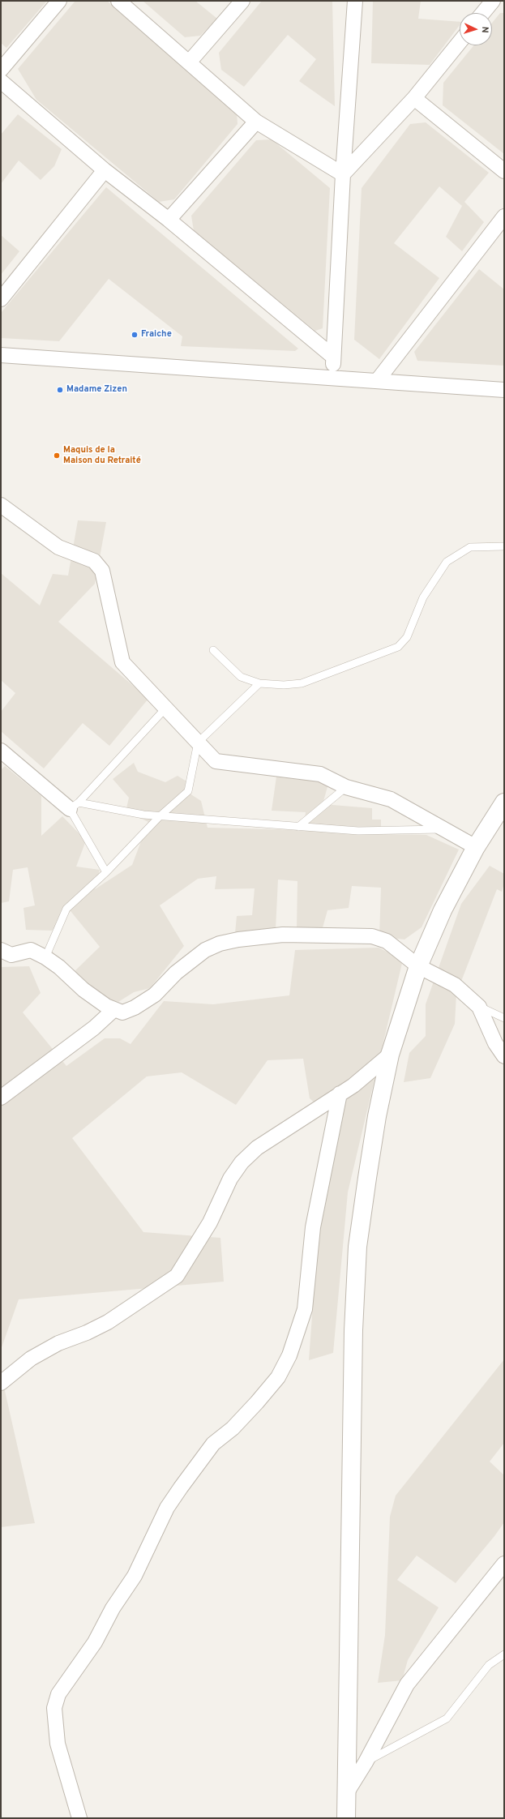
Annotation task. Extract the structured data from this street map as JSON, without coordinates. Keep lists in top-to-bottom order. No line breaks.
{"places":["Fraiche","Madame Zizen","Maquis de la Maison du Retraité"],"north":"right"}
